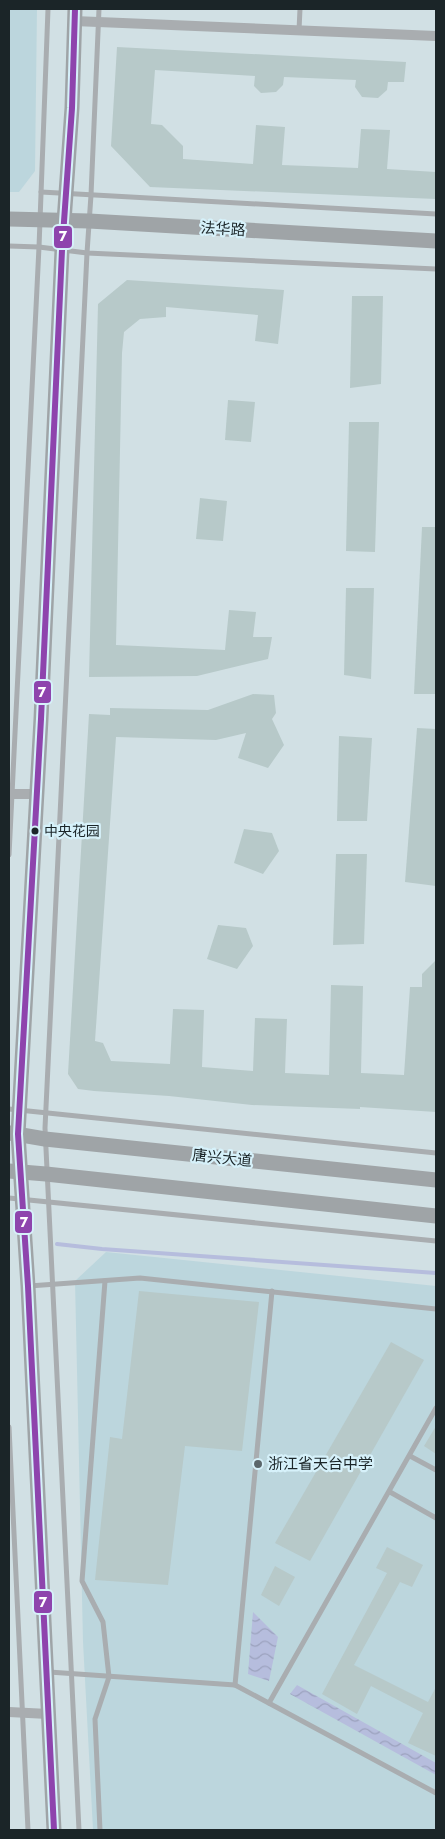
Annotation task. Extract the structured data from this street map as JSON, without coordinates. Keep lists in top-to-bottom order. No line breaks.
{"streets":{"main road":["法华路","唐兴大道"]},"places":["中央花园","浙江省天台中学"],"lines":["transit line 7"]}
